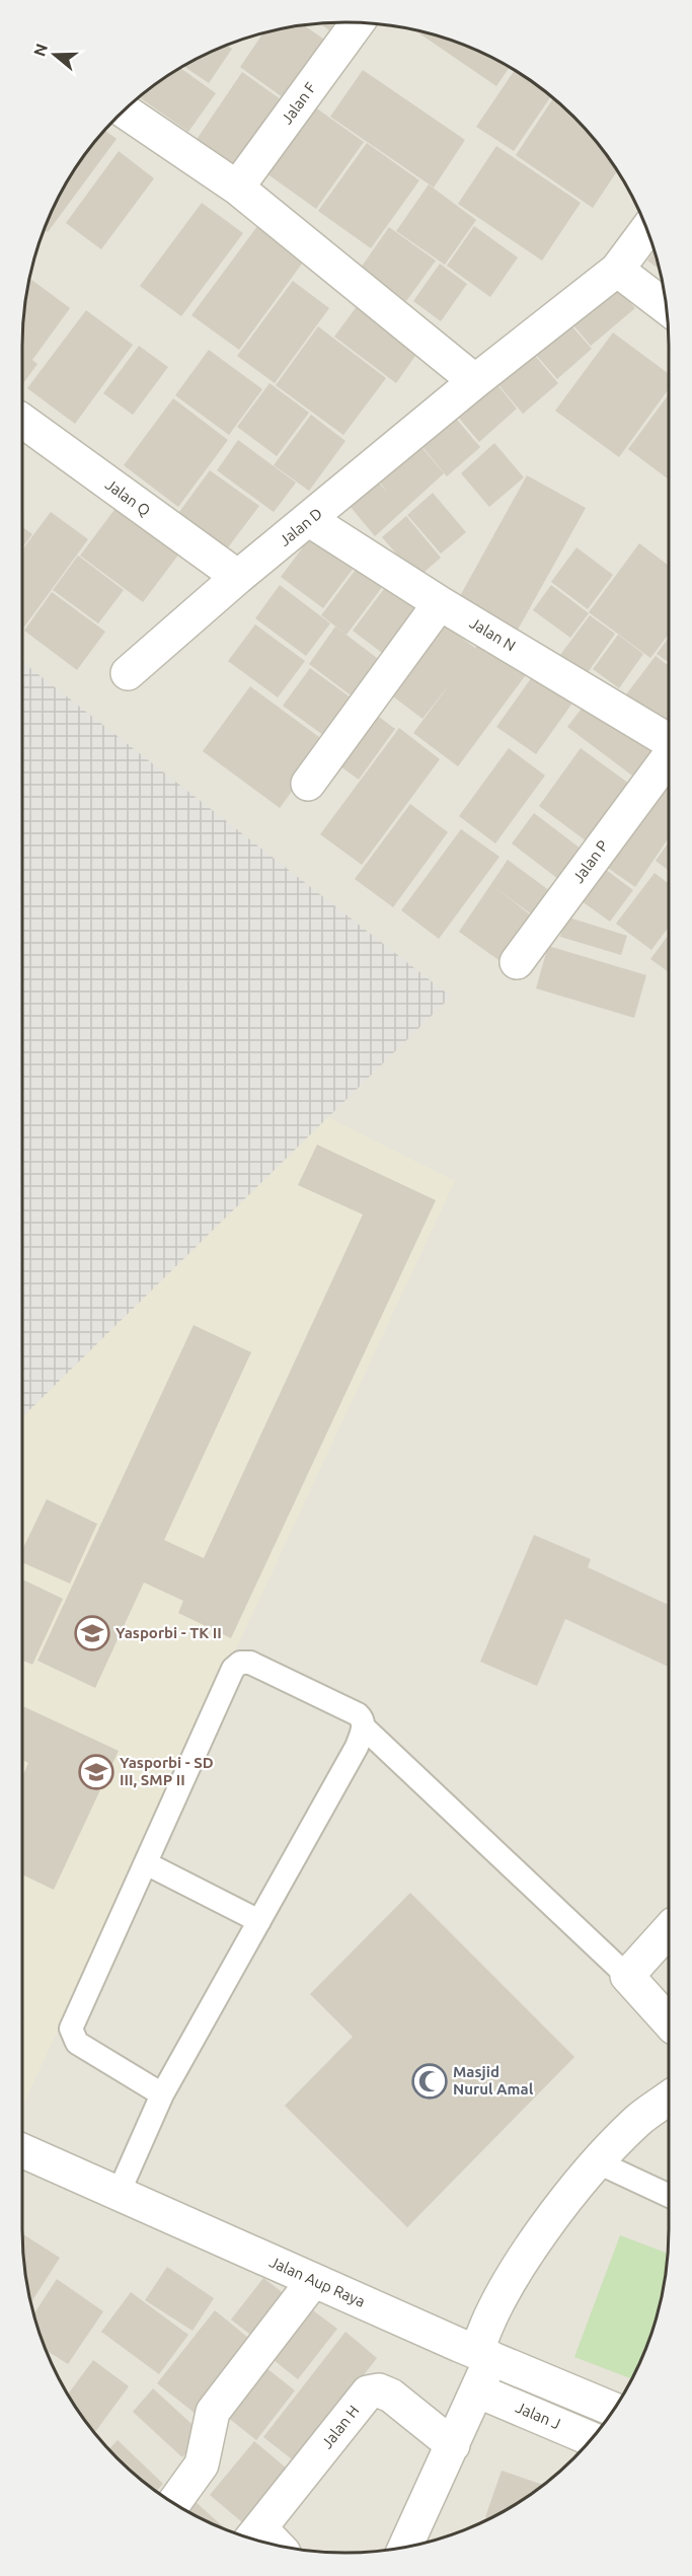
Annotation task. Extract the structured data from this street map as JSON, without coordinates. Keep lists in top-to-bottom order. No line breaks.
{"streets":{"street":["Jalan F","Jalan Q","Jalan D","Jalan N","Jalan P","Jalan Aup Raya","Jalan J","Jalan H"]},"crossings":[["Jalan Q","Jalan D"],["Jalan D","Jalan N"]],"places":{"school or university":["Yasporbi - TK II","Yasporbi - SD III, SMP II"],"mosque":["Masjid Nurul Amal"]},"north":"left"}
